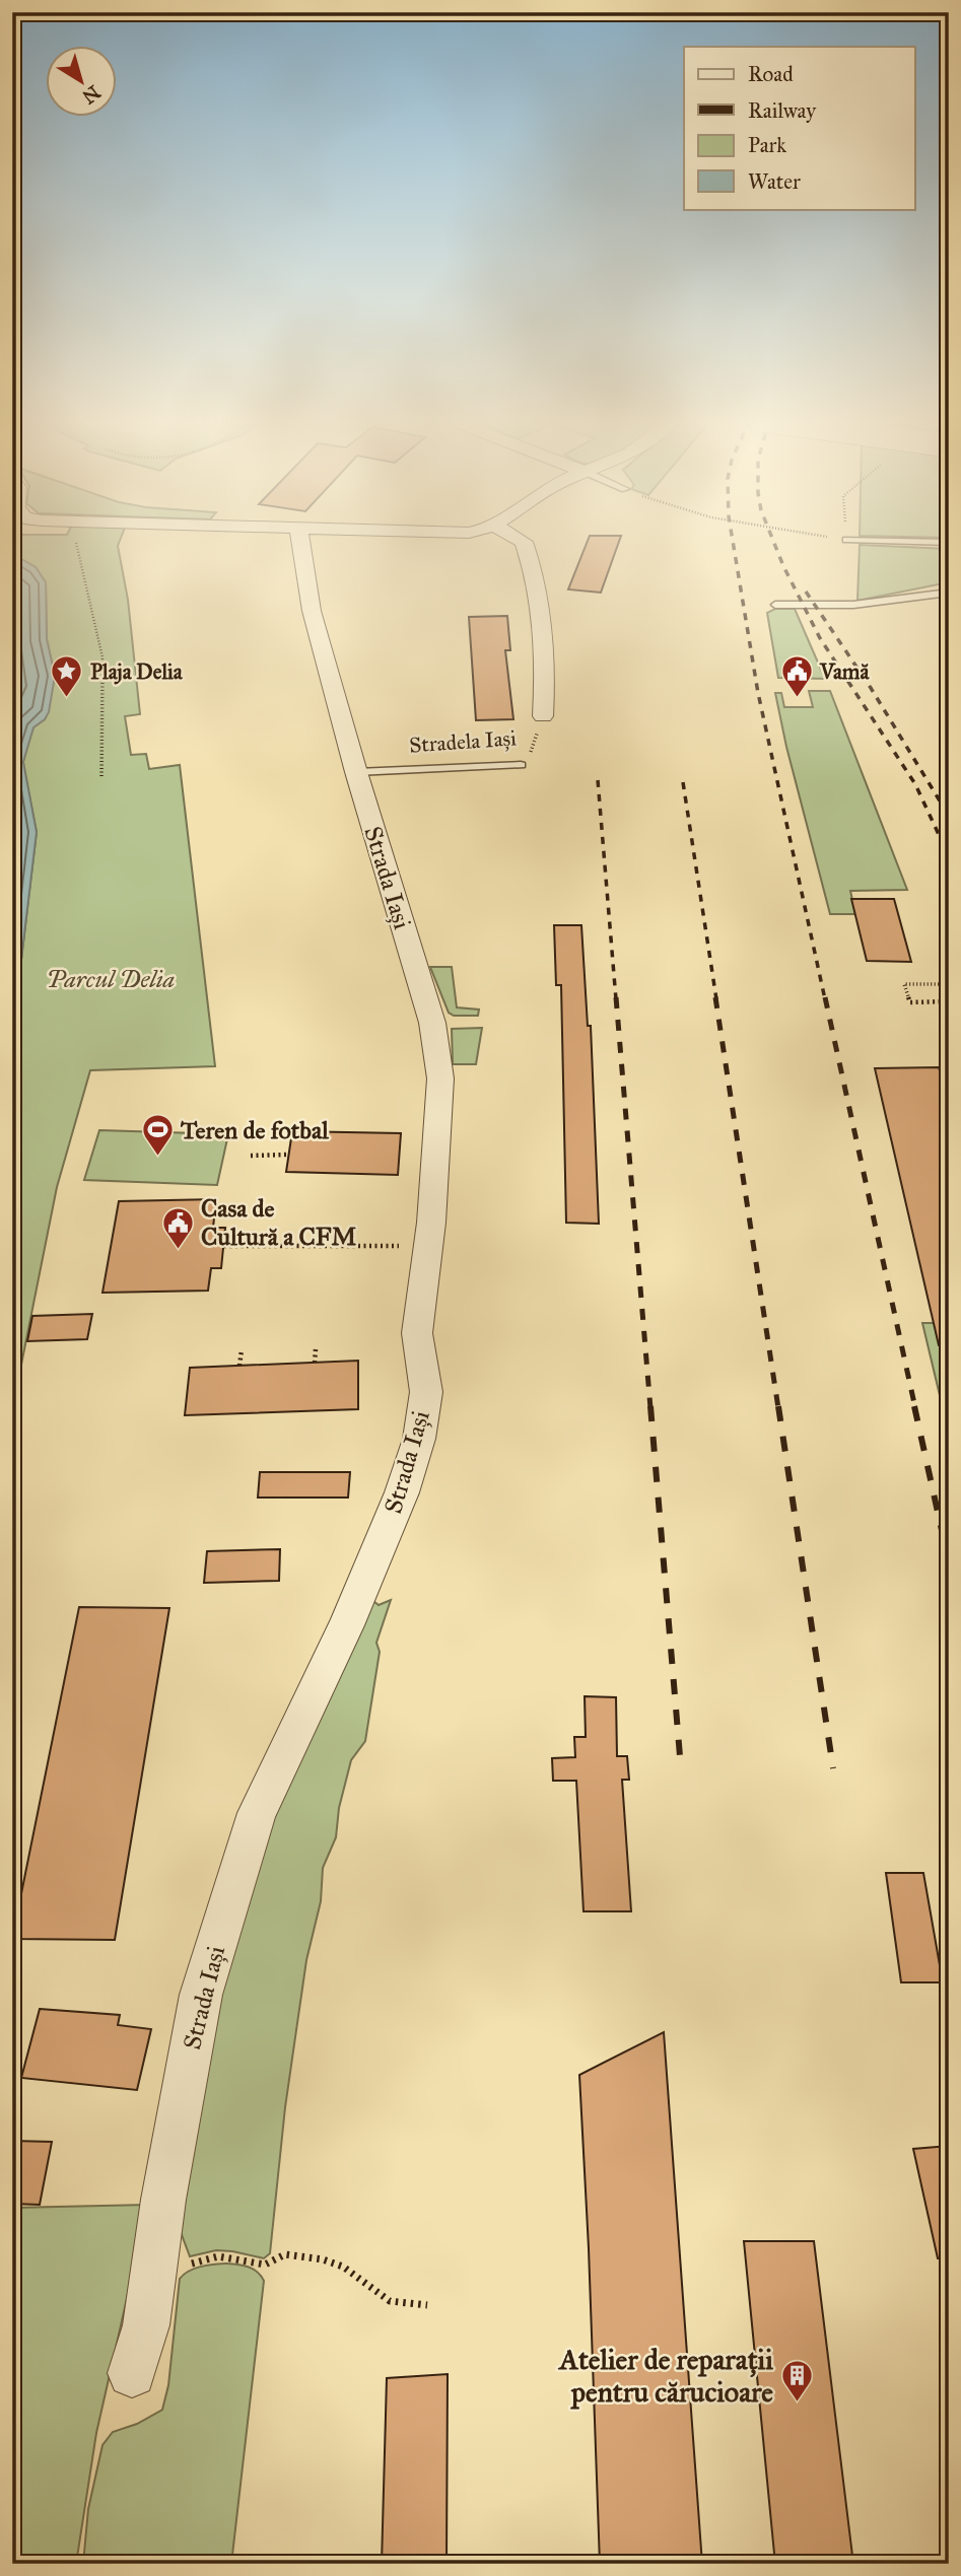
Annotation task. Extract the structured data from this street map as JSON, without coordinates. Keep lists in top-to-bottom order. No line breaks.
{"streets":{"street":["Stradela Iași","Strada Iași"]},"crossings":[["Stradela Iași","Strada Iași"]],"parks":["Parcul Delia"],"places":{"place":["Plaja Delia"],"public building":["Vamă","Casa de Cultură a CFM"],"sports":["Teren de fotbal"],"building":["Atelier de reparații pentru cărucioare"]},"legend":["Road","Railway","Park","Water"],"north":"bottom right"}
